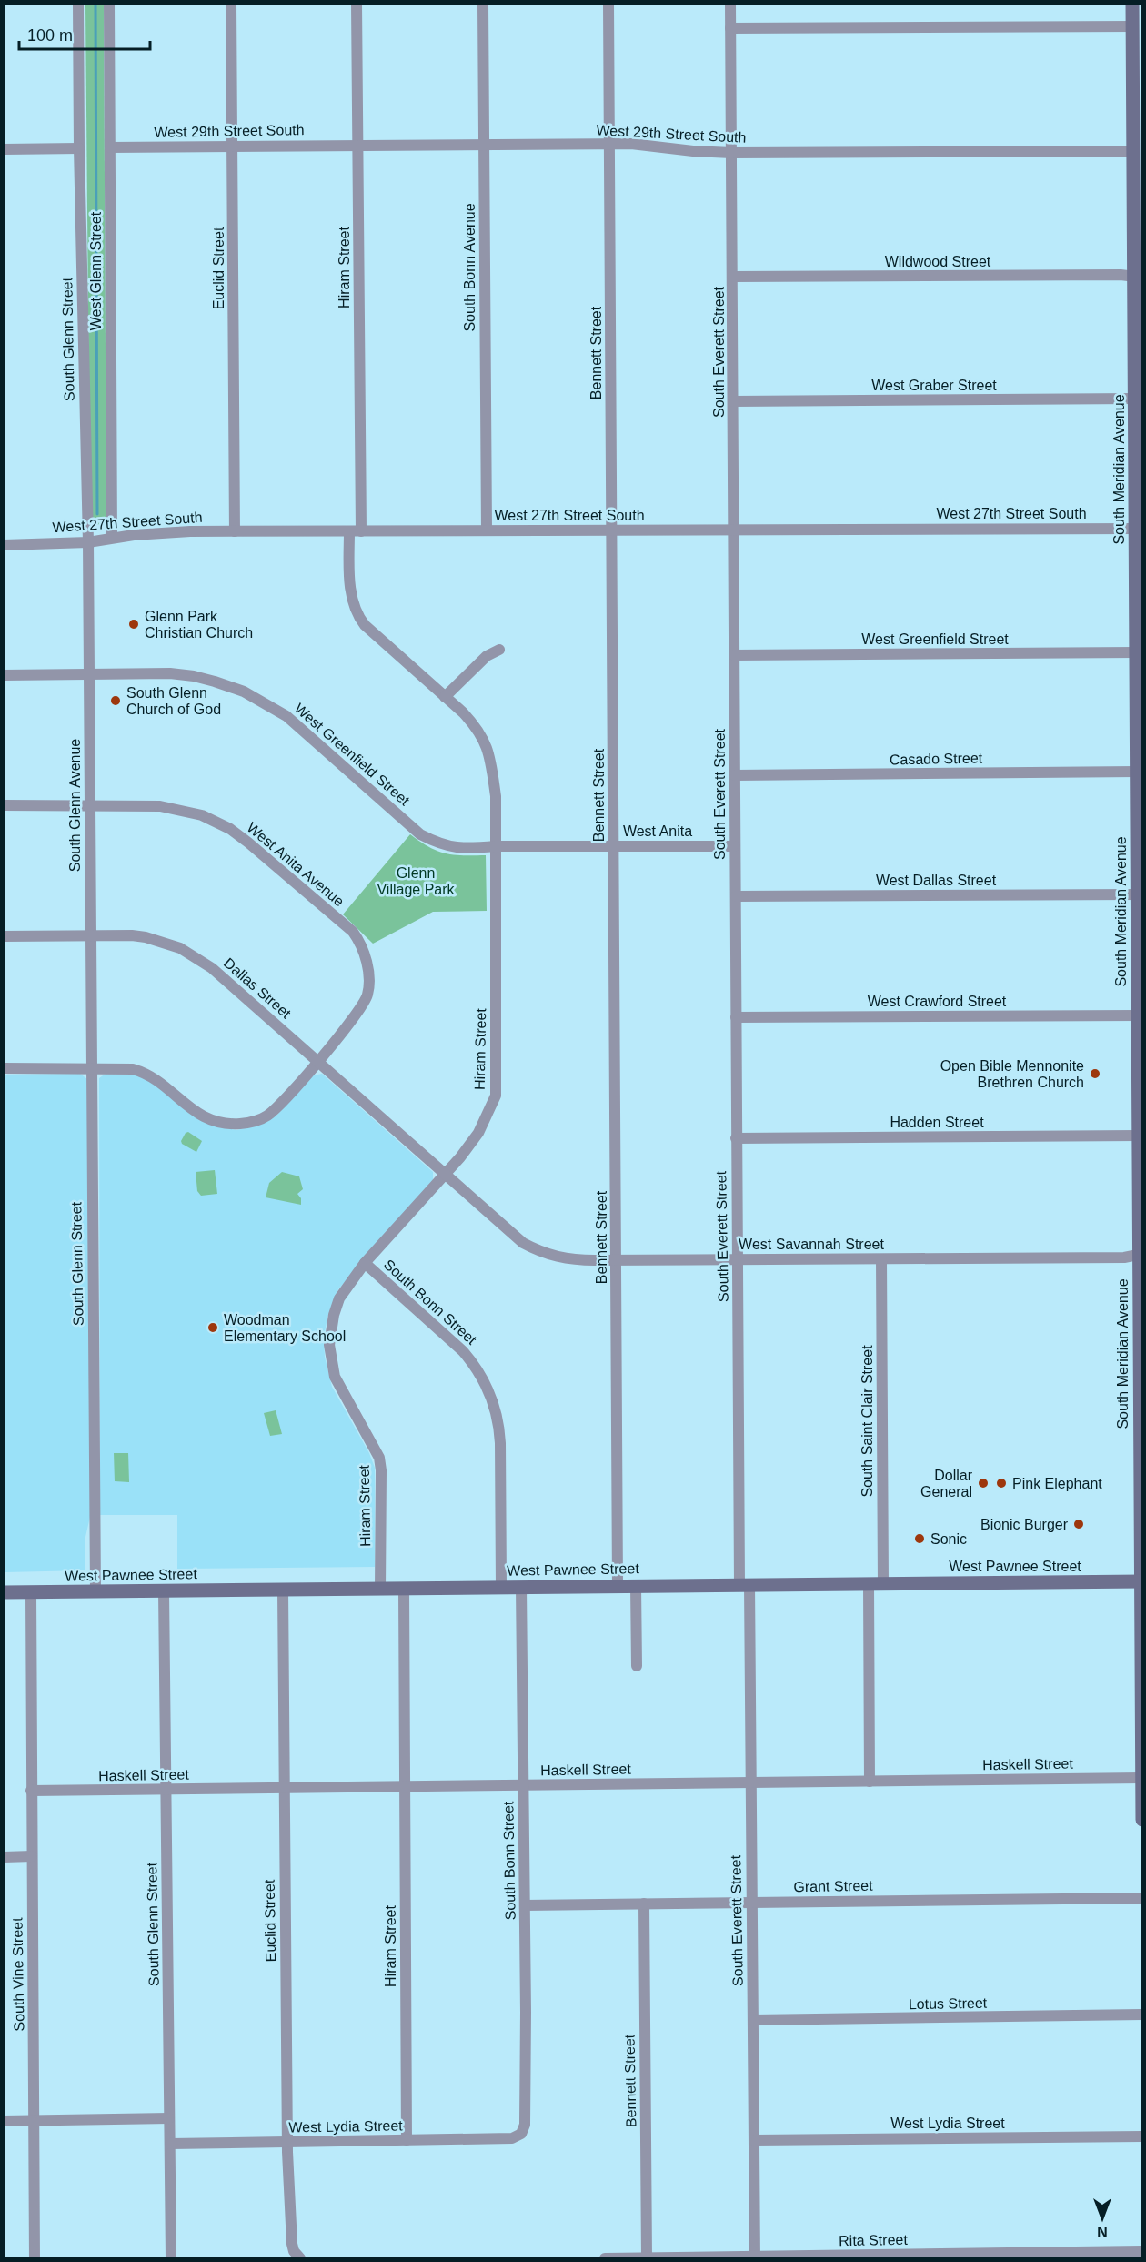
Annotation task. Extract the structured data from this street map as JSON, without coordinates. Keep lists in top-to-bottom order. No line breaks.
{"streets":{"main road":["South Meridian Avenue","West Pawnee Street"],"street":["West 29th Street South","Wildwood Street","Hiram Street","South Bonn Avenue","Euclid Street","West Glenn Street","South Glenn Street","South Everett Street","Bennett Street","West Graber Street","West 27th Street South","West Greenfield Street","Casado Street","South Glenn Avenue","West Anita","West Anita Avenue","West Dallas Street","Dallas Street","West Crawford Street","Hadden Street","West Savannah Street","South Bonn Street","South Saint Clair Street","Haskell Street","Grant Street","South Vine Street","Lotus Street","West Lydia Street","Rita Street"]},"crossings":[["West 29th Street South","Hiram Street"],["West 29th Street South","South Bonn Avenue"],["West 29th Street South","Euclid Street"],["West 29th Street South","West Glenn Street"],["West 29th Street South","South Everett Street"],["West 29th Street South","Bennett Street"],["West 29th Street South","South Meridian Avenue"],["Wildwood Street","South Everett Street"],["Wildwood Street","South Meridian Avenue"],["Hiram Street","West 27th Street South"],["Hiram Street","West Greenfield Street"],["Hiram Street","Dallas Street"],["Hiram Street","West Savannah Street"],["Hiram Street","South Bonn Street"],["Hiram Street","West Pawnee Street"],["Hiram Street","Haskell Street"],["Hiram Street","West Lydia Street"],["South Bonn Avenue","West 27th Street South"],["Euclid Street","West 27th Street South"],["Euclid Street","West Pawnee Street"],["Euclid Street","Haskell Street"],["Euclid Street","West Lydia Street"],["West Glenn Street","West 27th Street South"],["South Glenn Street","West 27th Street South"],["South Glenn Street","West Greenfield Street"],["South Glenn Street","South Glenn Avenue"],["South Glenn Street","Dallas Street"],["South Glenn Street","West Pawnee Street"],["South Glenn Street","Haskell Street"],["South Glenn Street","West Lydia Street"],["South Everett Street","West Graber Street"],["South Everett Street","West 27th Street South"],["South Everett Street","West Greenfield Street"],["South Everett Street","Casado Street"],["South Everett Street","West Anita"],["South Everett Street","West Dallas Street"],["South Everett Street","West Crawford Street"],["South Everett Street","Hadden Street"],["South Everett Street","West Savannah Street"],["South Everett Street","West Pawnee Street"],["South Everett Street","Haskell Street"],["South Everett Street","Grant Street"],["South Everett Street","Lotus Street"],["South Everett Street","West Lydia Street"],["South Everett Street","Rita Street"],["Bennett Street","West 27th Street South"],["Bennett Street","West Greenfield Street"],["Bennett Street","West Anita"],["Bennett Street","West Savannah Street"],["Bennett Street","West Pawnee Street"],["Bennett Street","Grant Street"],["Bennett Street","Rita Street"],["West Graber Street","South Meridian Avenue"],["South Meridian Avenue","West 27th Street South"],["South Meridian Avenue","West Greenfield Street"],["South Meridian Avenue","Casado Street"],["South Meridian Avenue","West Dallas Street"],["South Meridian Avenue","West Crawford Street"],["South Meridian Avenue","Hadden Street"],["South Meridian Avenue","West Savannah Street"],["South Meridian Avenue","West Pawnee Street"],["South Meridian Avenue","Haskell Street"],["West Greenfield Street","South Glenn Avenue"],["West Greenfield Street","West Anita"],["South Glenn Avenue","West Anita Avenue"],["South Glenn Avenue","Dallas Street"],["West Anita Avenue","Dallas Street"],["Dallas Street","West Savannah Street"],["West Savannah Street","South Saint Clair Street"],["South Bonn Street","West Pawnee Street"],["South Bonn Street","Haskell Street"],["South Bonn Street","Grant Street"],["South Bonn Street","West Lydia Street"],["South Saint Clair Street","West Pawnee Street"],["West Pawnee Street","South Vine Street"],["Haskell Street","South Vine Street"]],"parks":["Glenn Village Park"],"places":["Glenn Park Christian Church","South Glenn Church of God","Open Bible Mennonite Brethren Church","Woodman Elementary School","Dollar General","Pink Elephant","Bionic Burger","Sonic"],"scale_bar":"100 m","north":"bottom"}
